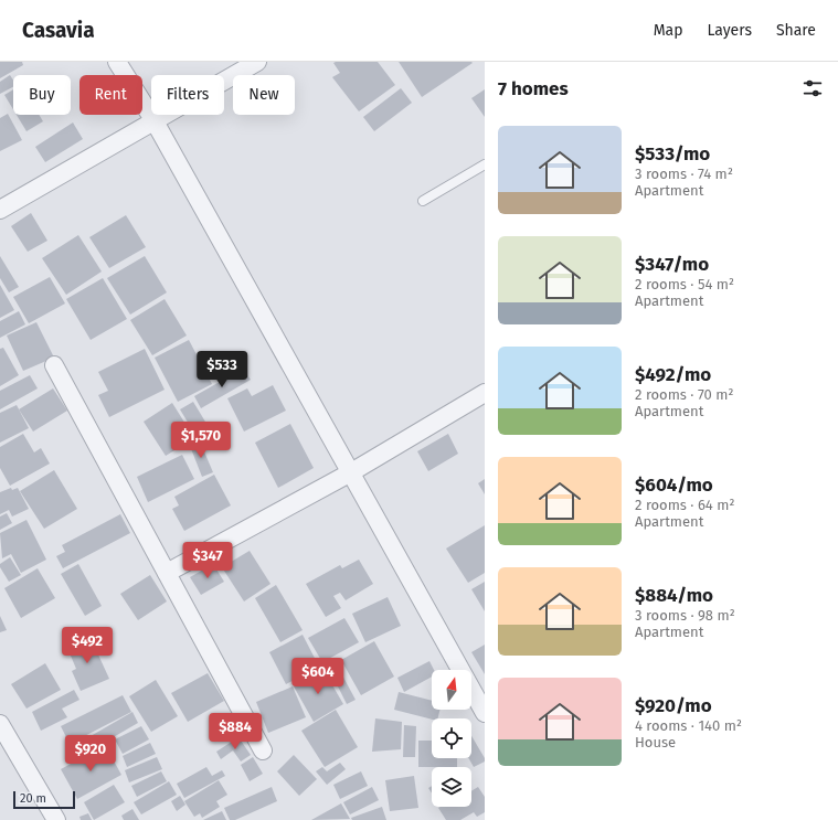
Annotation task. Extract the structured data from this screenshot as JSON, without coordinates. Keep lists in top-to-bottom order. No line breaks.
{"scale_bar":"20 m","north":"top","page":{"header":"Casavia","nav":["Map","Layers","Share"],"heading":"7 homes","chip":["Buy","Rent","Filters","New"],"list":[{"name":"$533/mo","note":"3 rooms · 74 m² · Apartment"},{"name":"$347/mo","note":"2 rooms · 54 m² · Apartment"},{"name":"$492/mo","note":"2 rooms · 70 m² · Apartment"},{"name":"$604/mo","note":"2 rooms · 64 m² · Apartment"},{"name":"$884/mo","note":"3 rooms · 98 m² · Apartment"},{"name":"$920/mo","note":"4 rooms · 140 m² · House"}],"price":["$533","$1,570","$347","$492","$604","$884","$920"],"scale":"20 m"}}
